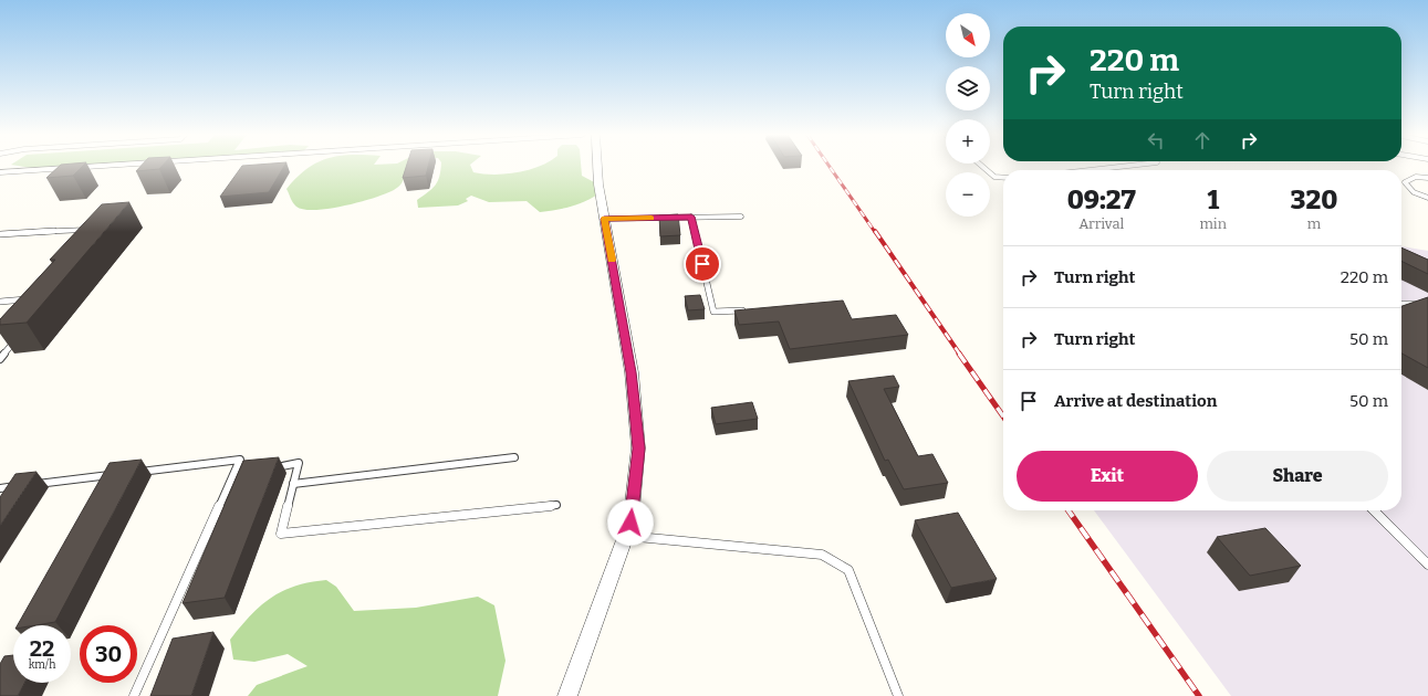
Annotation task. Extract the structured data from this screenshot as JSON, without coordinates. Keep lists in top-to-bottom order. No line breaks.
{"north":"bottom right","page":{"map_buttons":["+","−"],"turn":["220 m","Turn right"],"eta":["09:27","Arrival","1","min","320","m"],"list":[{"name":"Turn right","value":"220 m"},{"name":"Turn right","value":"50 m"},{"name":"Arrive at destination","value":"50 m"}],"buttons":["Exit","Share"],"speed":"22 km/h","limit":"30"}}
